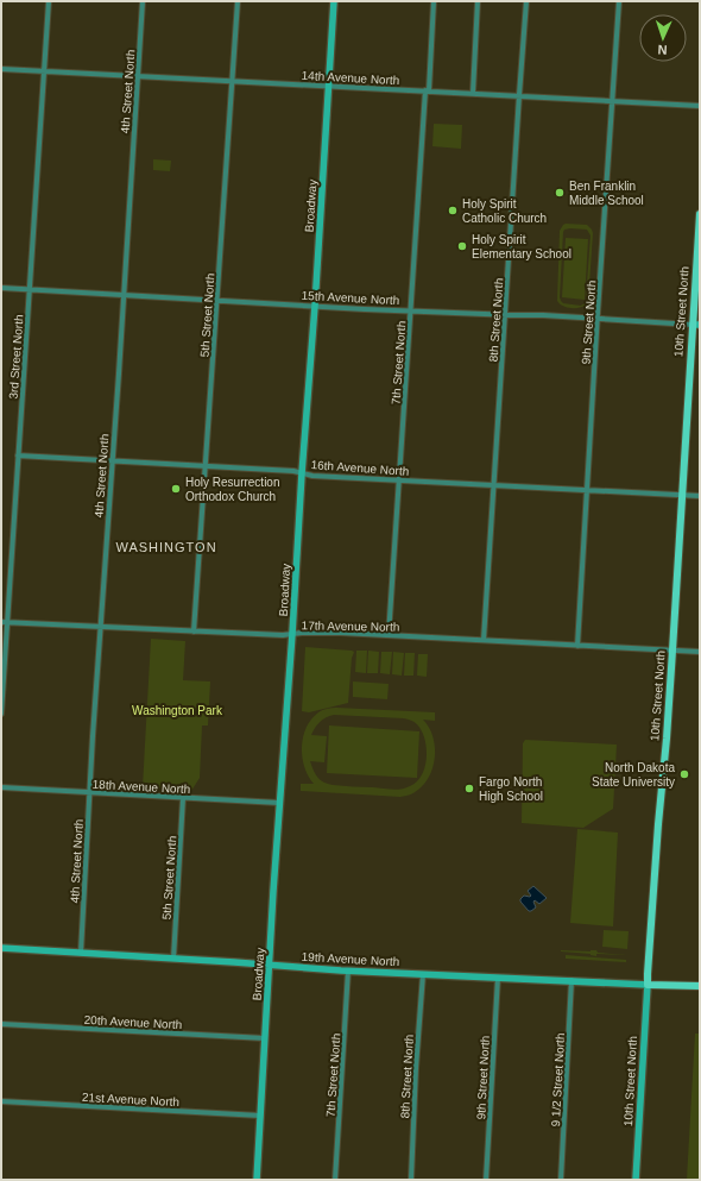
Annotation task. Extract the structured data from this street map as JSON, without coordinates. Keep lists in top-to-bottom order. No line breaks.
{"streets":{"main road":["10th Street North","19th Avenue North"],"street":["14th Avenue North","4th Street North","Broadway","15th Avenue North","5th Street North","8th Street North","9th Street North","3rd Street North","7th Street North","16th Avenue North","17th Avenue North","18th Avenue North","20th Avenue North","9 1/2 Street North","21st Avenue North"]},"crossings":[["14th Avenue North","4th Street North"],["14th Avenue North","Broadway"],["14th Avenue North","5th Street North"],["14th Avenue North","8th Street North"],["14th Avenue North","9th Street North"],["14th Avenue North","3rd Street North"],["14th Avenue North","7th Street North"],["4th Street North","15th Avenue North"],["4th Street North","16th Avenue North"],["4th Street North","17th Avenue North"],["4th Street North","18th Avenue North"],["4th Street North","19th Avenue North"],["Broadway","15th Avenue North"],["Broadway","16th Avenue North"],["Broadway","17th Avenue North"],["Broadway","18th Avenue North"],["Broadway","19th Avenue North"],["Broadway","20th Avenue North"],["Broadway","21st Avenue North"],["15th Avenue North","10th Street North"],["15th Avenue North","5th Street North"],["15th Avenue North","8th Street North"],["15th Avenue North","9th Street North"],["15th Avenue North","3rd Street North"],["15th Avenue North","7th Street North"],["10th Street North","16th Avenue North"],["10th Street North","17th Avenue North"],["10th Street North","19th Avenue North"],["5th Street North","16th Avenue North"],["5th Street North","17th Avenue North"],["5th Street North","18th Avenue North"],["5th Street North","19th Avenue North"],["8th Street North","16th Avenue North"],["8th Street North","17th Avenue North"],["8th Street North","19th Avenue North"],["9th Street North","16th Avenue North"],["9th Street North","17th Avenue North"],["9th Street North","19th Avenue North"],["3rd Street North","16th Avenue North"],["3rd Street North","17th Avenue North"],["7th Street North","16th Avenue North"],["7th Street North","17th Avenue North"],["7th Street North","19th Avenue North"],["19th Avenue North","9 1/2 Street North"]],"districts":["WASHINGTON"],"parks":["Washington Park"],"places":["Ben Franklin Middle School","Holy Spirit Catholic Church","Holy Spirit Elementary School","Holy Resurrection Orthodox Church","North Dakota State University","Fargo North High School"],"north":"bottom"}
